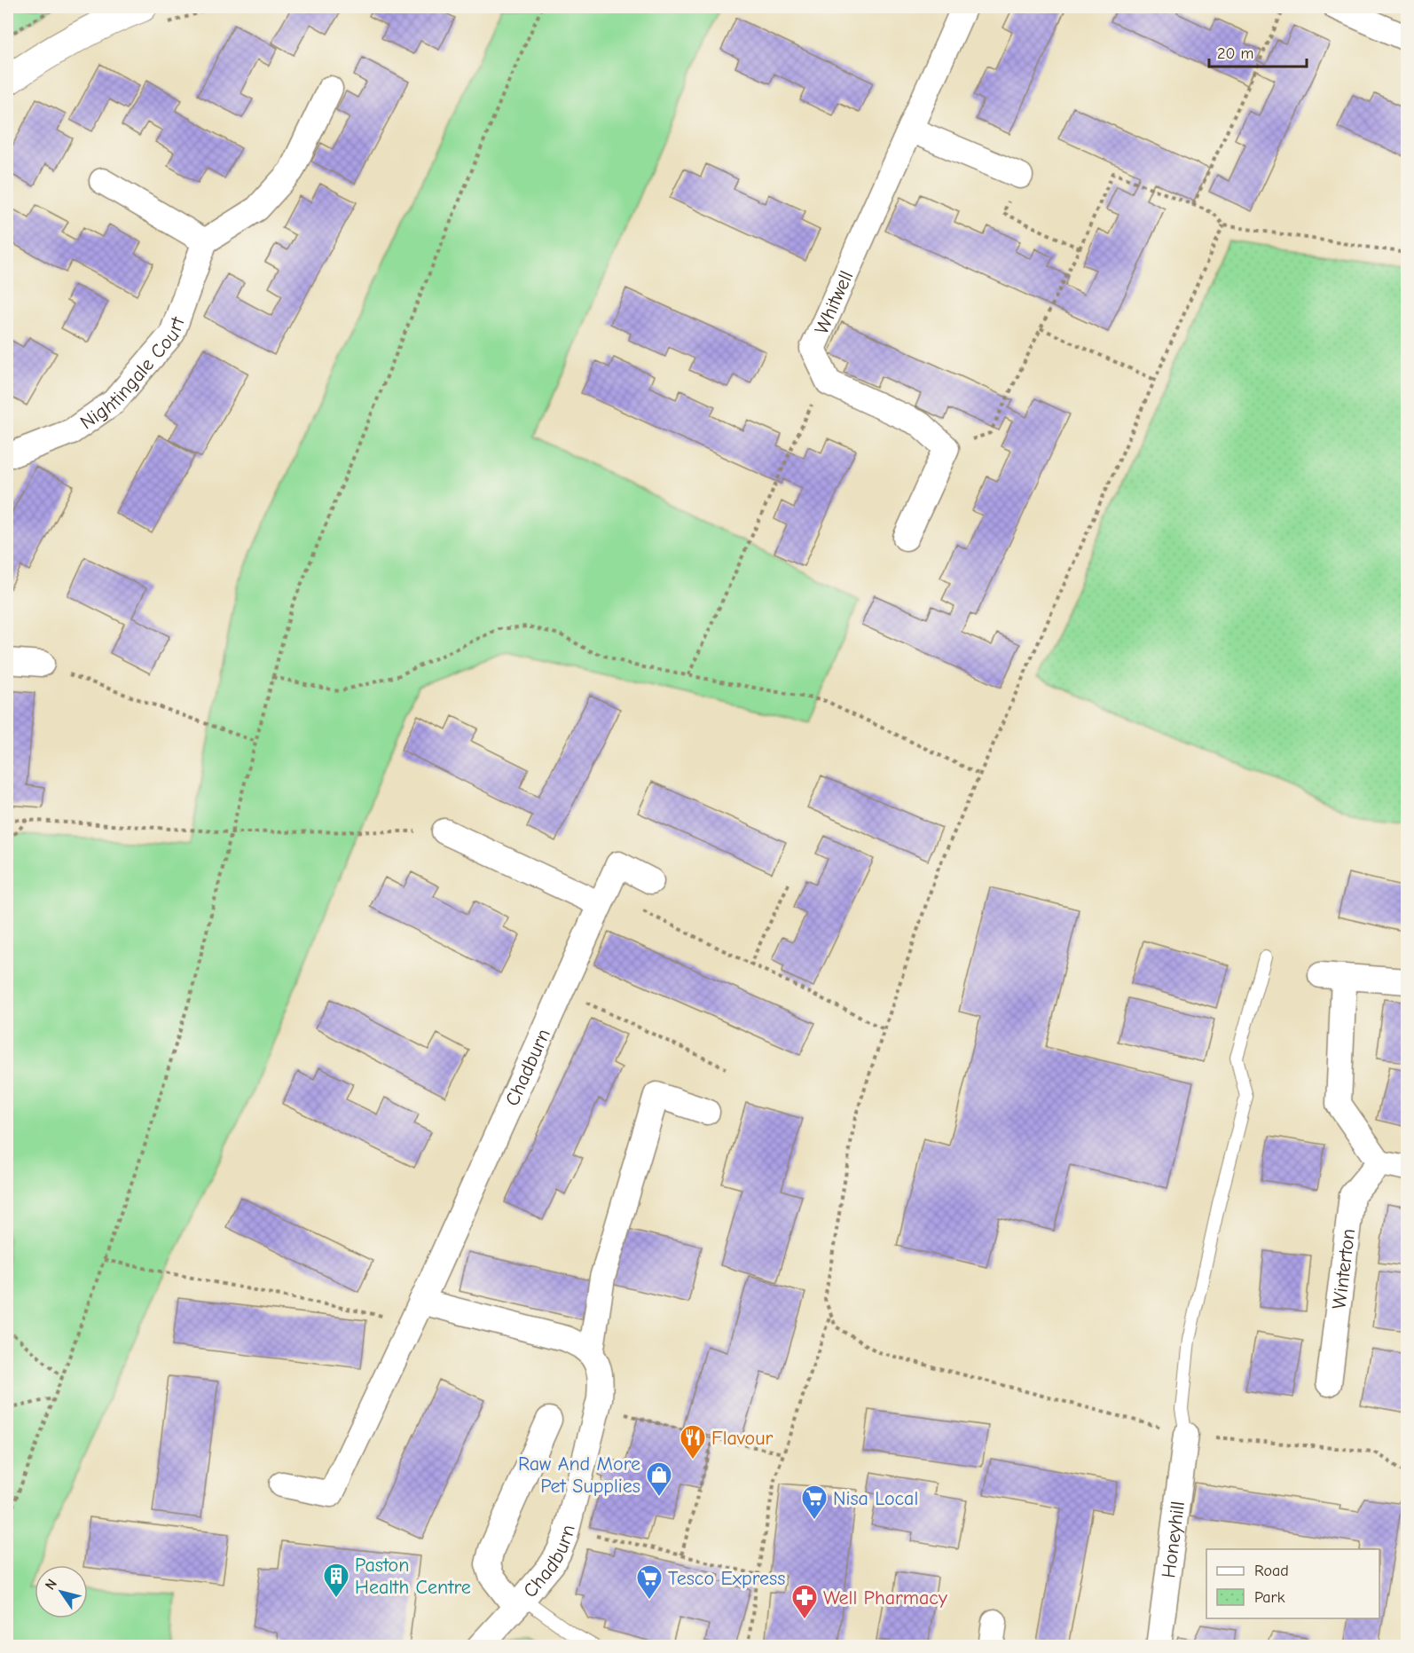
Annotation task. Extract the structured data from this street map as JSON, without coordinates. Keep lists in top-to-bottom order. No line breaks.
{"streets":{"street":["Whitwell","Nightingale Court","Chadburn","Winterton","Honeyhill"]},"places":{"restaurant":["Flavour"],"shop":["Raw And More Pet Supplies"],"supermarket":["Nisa Local","Tesco Express"],"building":["Paston Health Centre"],"pharmacy":["Well Pharmacy"]},"legend":["Road","Park"],"scale_bar":"20 m","north":"top left"}
